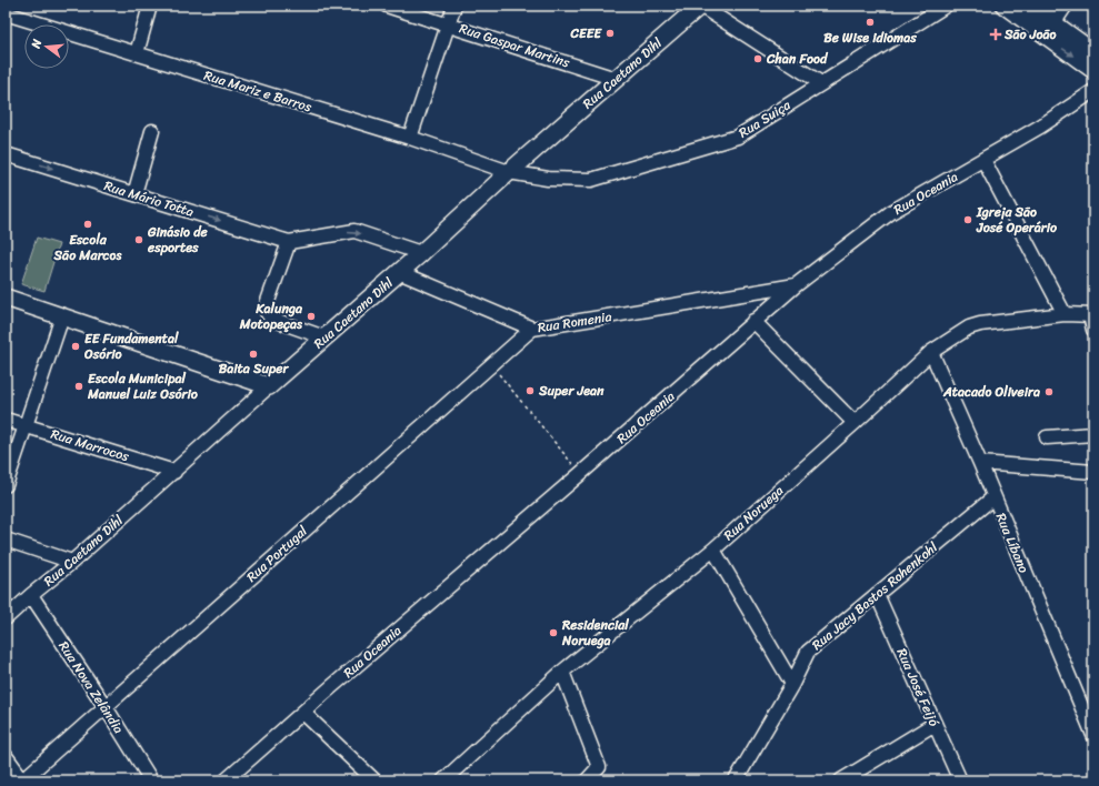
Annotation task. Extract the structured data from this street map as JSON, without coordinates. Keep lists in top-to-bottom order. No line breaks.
{"streets":{"main road":["Rua Caetano Dihl"],"street":["Rua Gaspar Martins","Rua Mariz e Barros","Rua Suiça","Rua Oceania","Rua Mário Totta","Rua Romenia","Rua Marrocos","Rua Noruega","Rua Líbano","Rua Portugal","Rua Jacy Bastos Rohenkohl","Rua Nova Zelândia","Rua José Feijó"]},"crossings":[["Rua Gaspar Martins","Rua Caetano Dihl"],["Rua Caetano Dihl","Rua Mariz e Barros"],["Rua Caetano Dihl","Rua Suiça"],["Rua Caetano Dihl","Rua Mário Totta"],["Rua Caetano Dihl","Rua Romenia"],["Rua Caetano Dihl","Rua Marrocos"],["Rua Caetano Dihl","Rua Nova Zelândia"],["Rua Mariz e Barros","Rua Suiça"],["Rua Oceania","Rua Romenia"],["Rua Romenia","Rua Portugal"],["Rua Noruega","Rua Líbano"],["Rua Líbano","Rua Jacy Bastos Rohenkohl"],["Rua Portugal","Rua Nova Zelândia"],["Rua Jacy Bastos Rohenkohl","Rua José Feijó"]],"one_way":["Rua Mário Totta"],"places":{"other":["Be Wise idiomas","CEEE","Chan Food","Igreja São José Operário","Escola São Marcos","Ginásio de esportes","Kalunga Motopeças","EE Fundamental Osório","Baita Super","Escola Municipal Manuel Luiz Osório","Super Jean","Atacado Oliveira","Residencial Noruega"],"health":["São João"]},"north":"left"}
